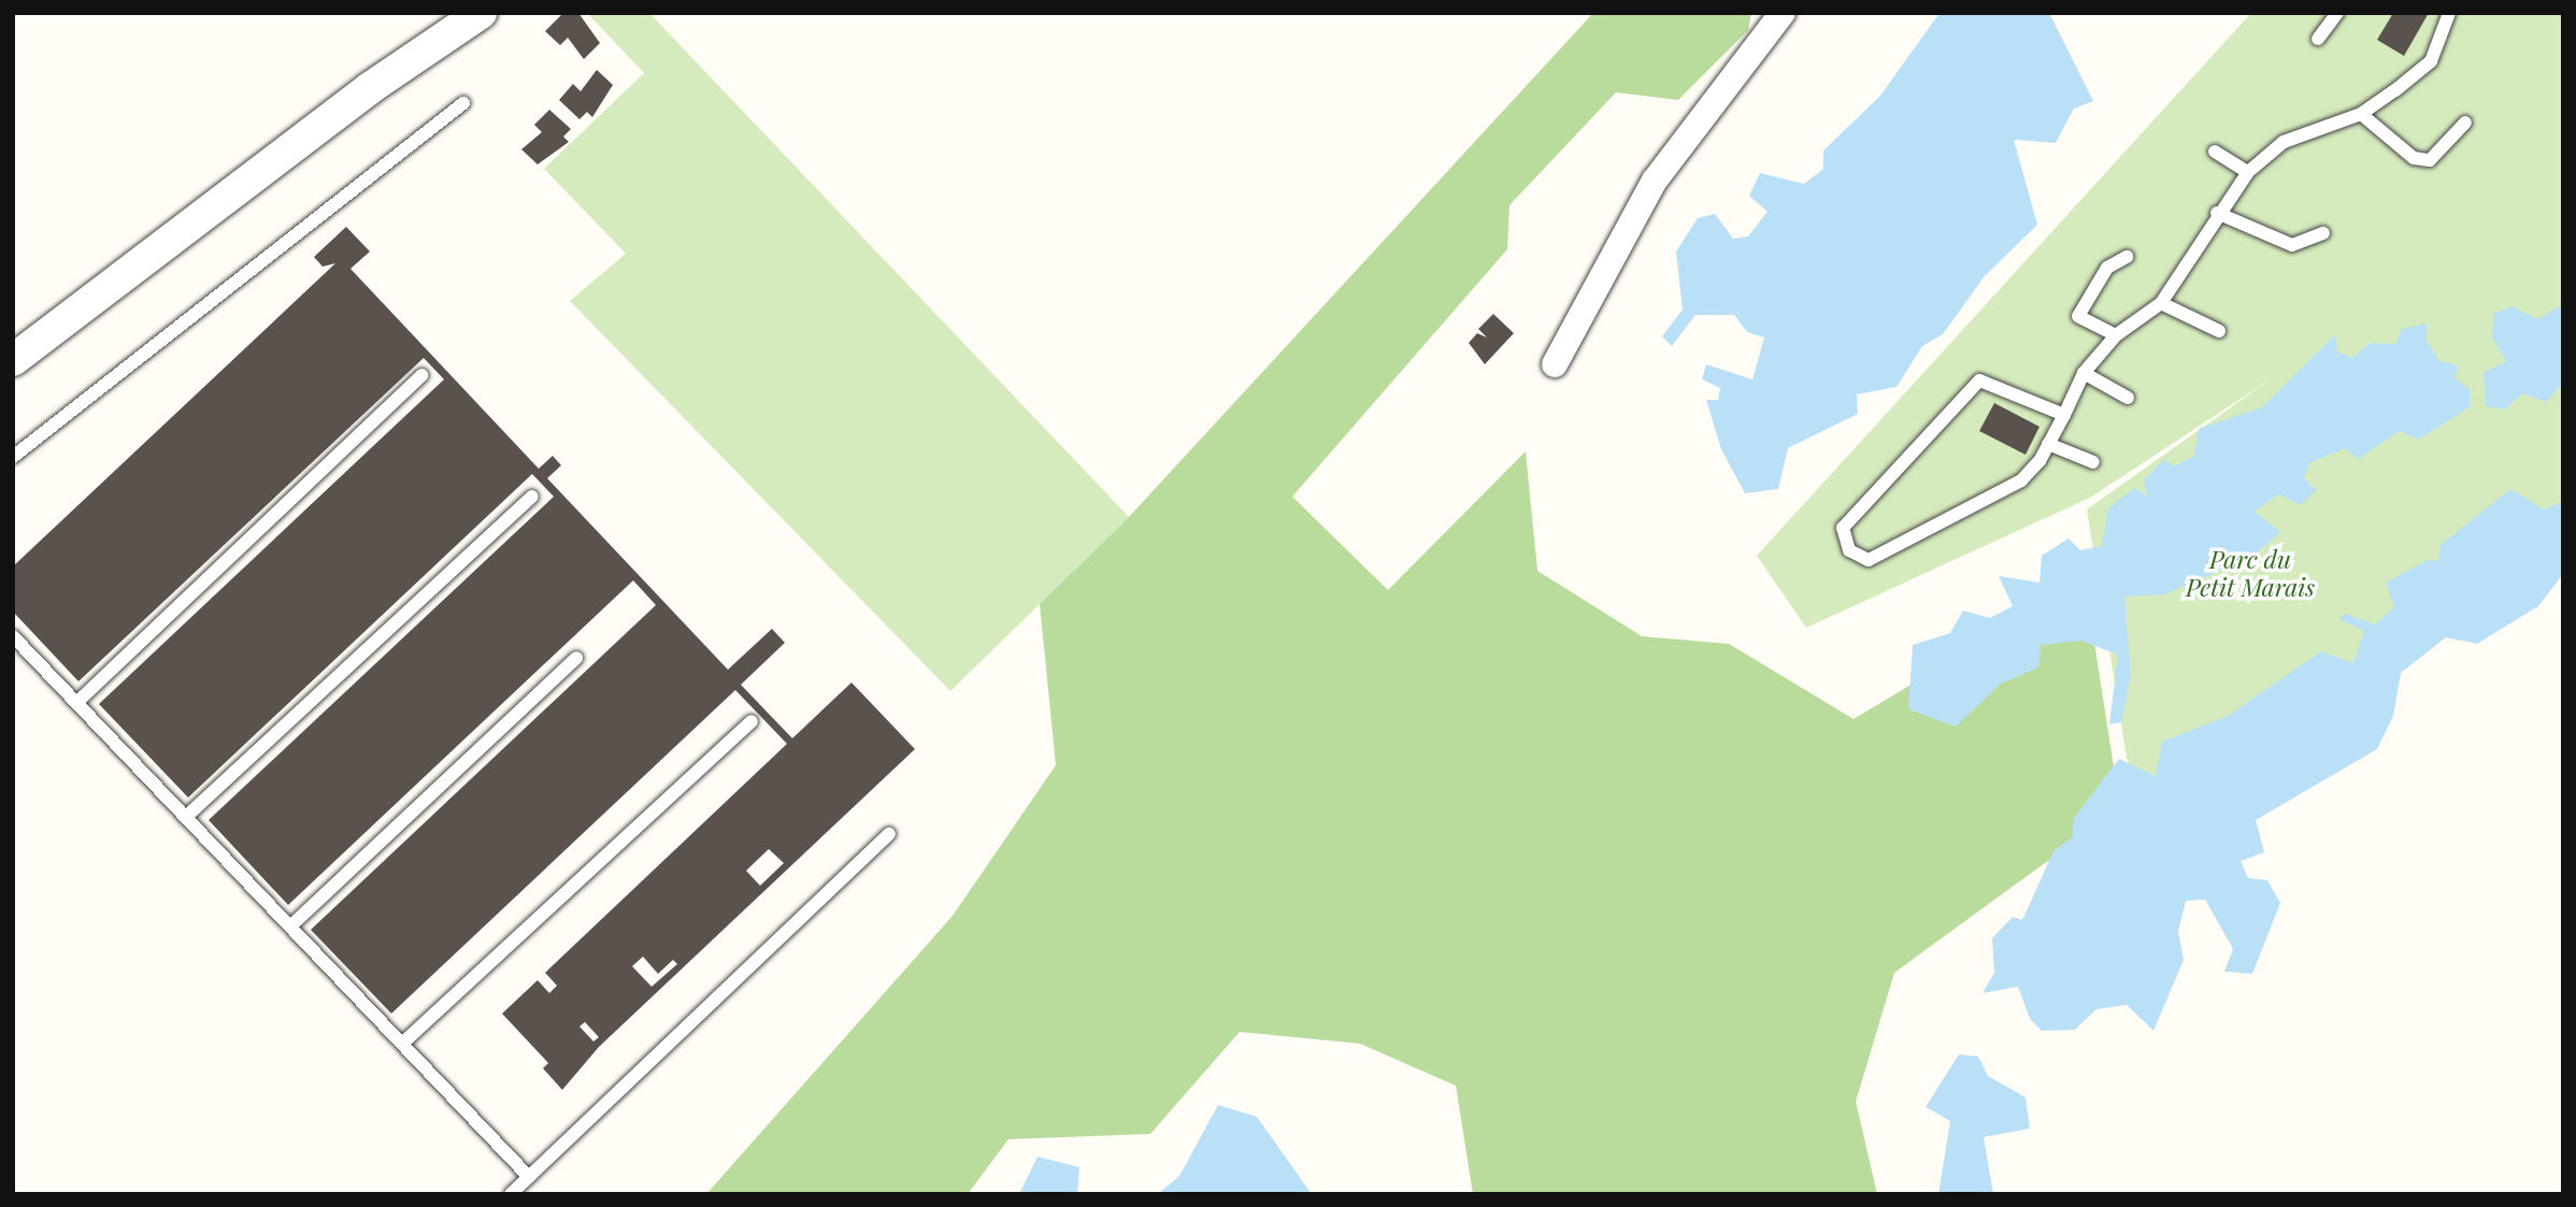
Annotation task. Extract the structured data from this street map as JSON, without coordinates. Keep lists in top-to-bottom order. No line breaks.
{"parks":["Parc du Petit Marais"]}
